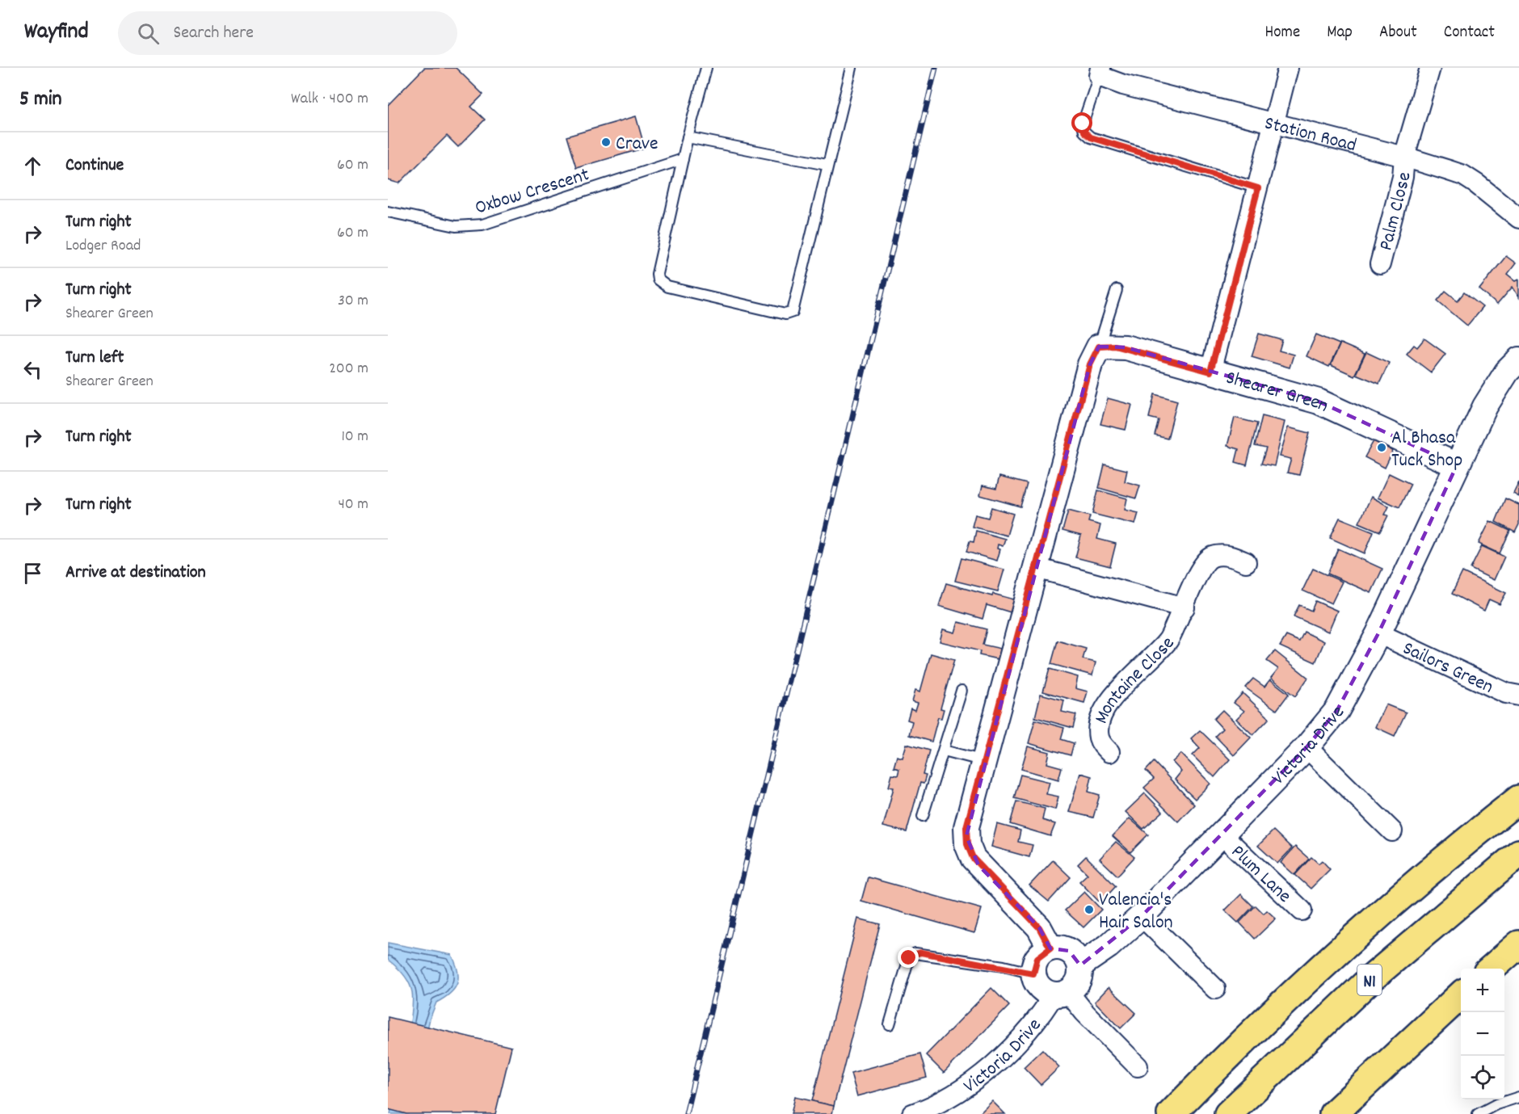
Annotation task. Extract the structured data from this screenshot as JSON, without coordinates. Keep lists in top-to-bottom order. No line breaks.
{"streets":{"highway":["N1"],"street":["Station Road","Palm Close","Shearer Green","Sailors Green","Montaine Close","Victoria Drive","Plum Lane"],"lane":["Oxbow Crescent"]},"crossings":[["Station Road","Palm Close"],["Shearer Green","Victoria Drive"],["Sailors Green","Victoria Drive"],["Victoria Drive","Plum Lane"]],"places":["Crave","Al Bhasa Tuck Shop","Valencia's Hair Salon"],"page":{"header":"Wayfind","search":"Search here","nav":["Home","Map","About","Contact"],"heading":["5 min","Walk · 400 m"],"list":[["Continue","60 m"],["Turn right","Lodger Road","60 m"],["Turn right","Shearer Green","30 m"],["Turn left","Shearer Green","200 m"],["Turn right","10 m"],["Turn right","40 m"],"Arrive at destination"],"map_buttons":["+","−"]}}
